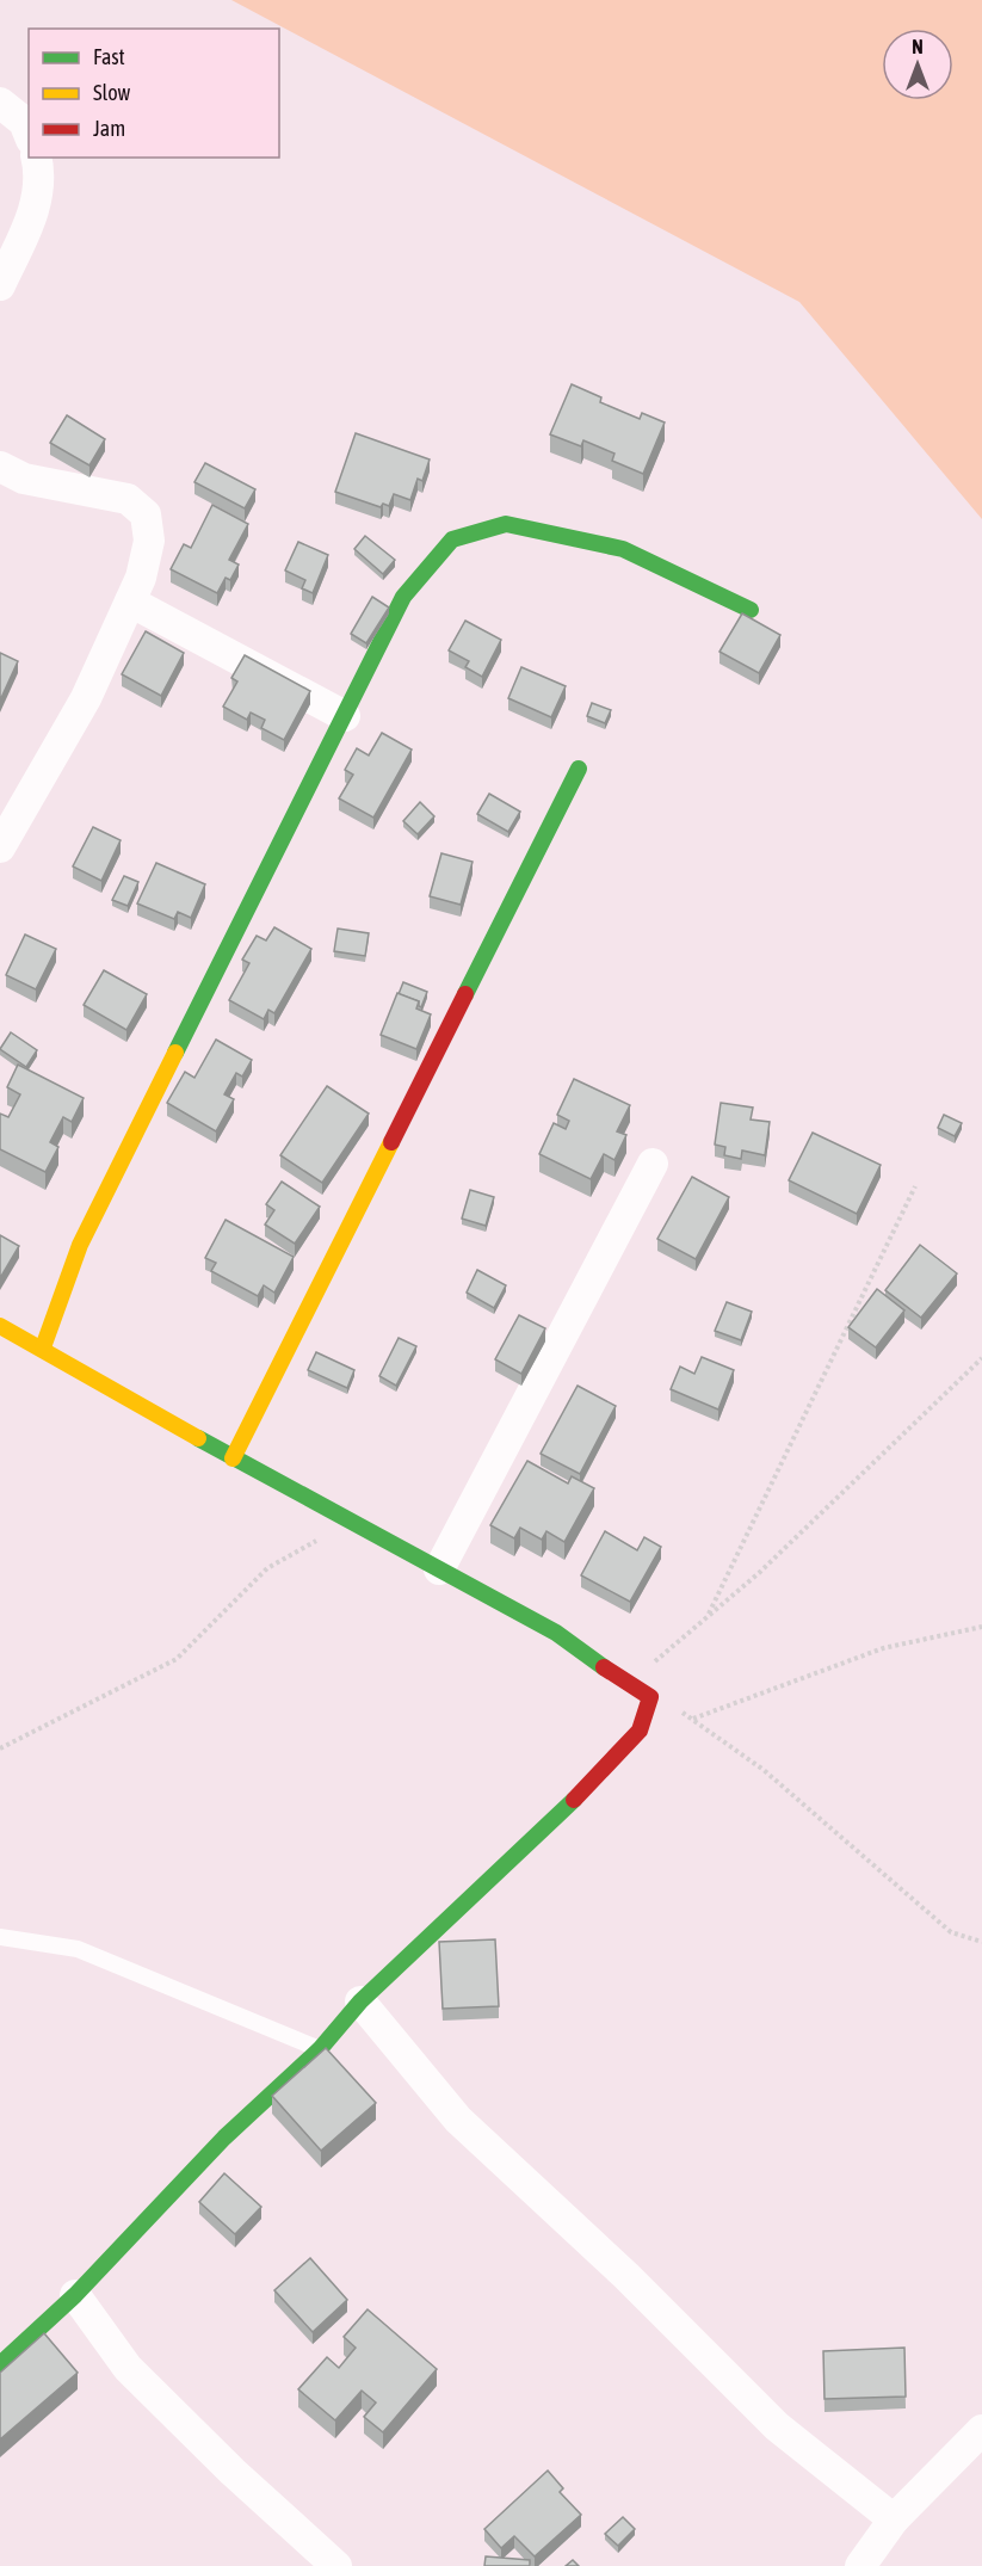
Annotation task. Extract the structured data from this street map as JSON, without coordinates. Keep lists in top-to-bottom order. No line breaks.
{"legend":["Fast","Slow","Jam"],"north":"top"}
